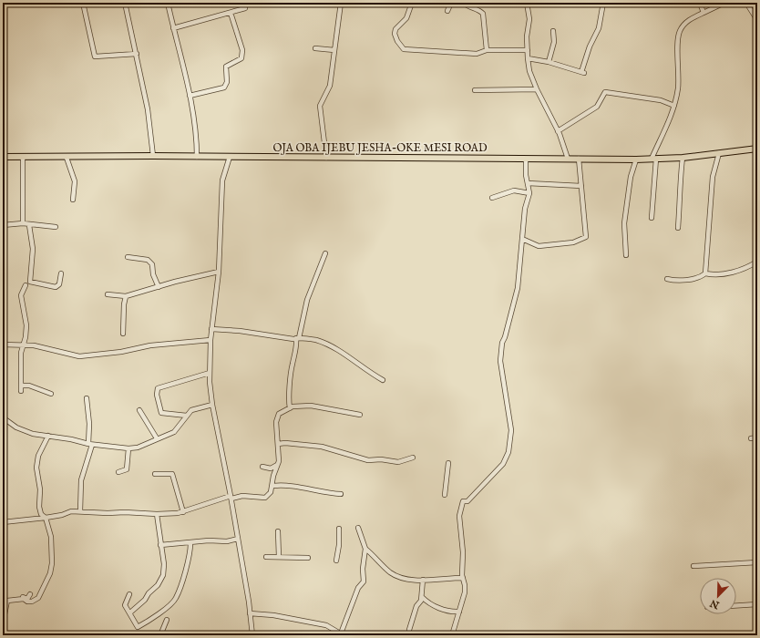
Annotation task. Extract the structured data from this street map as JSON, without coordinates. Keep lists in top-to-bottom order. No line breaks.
{"streets":{"main road":["OJA OBA IJEBU JESHA-OKE MESI ROAD"]},"north":"bottom left"}
